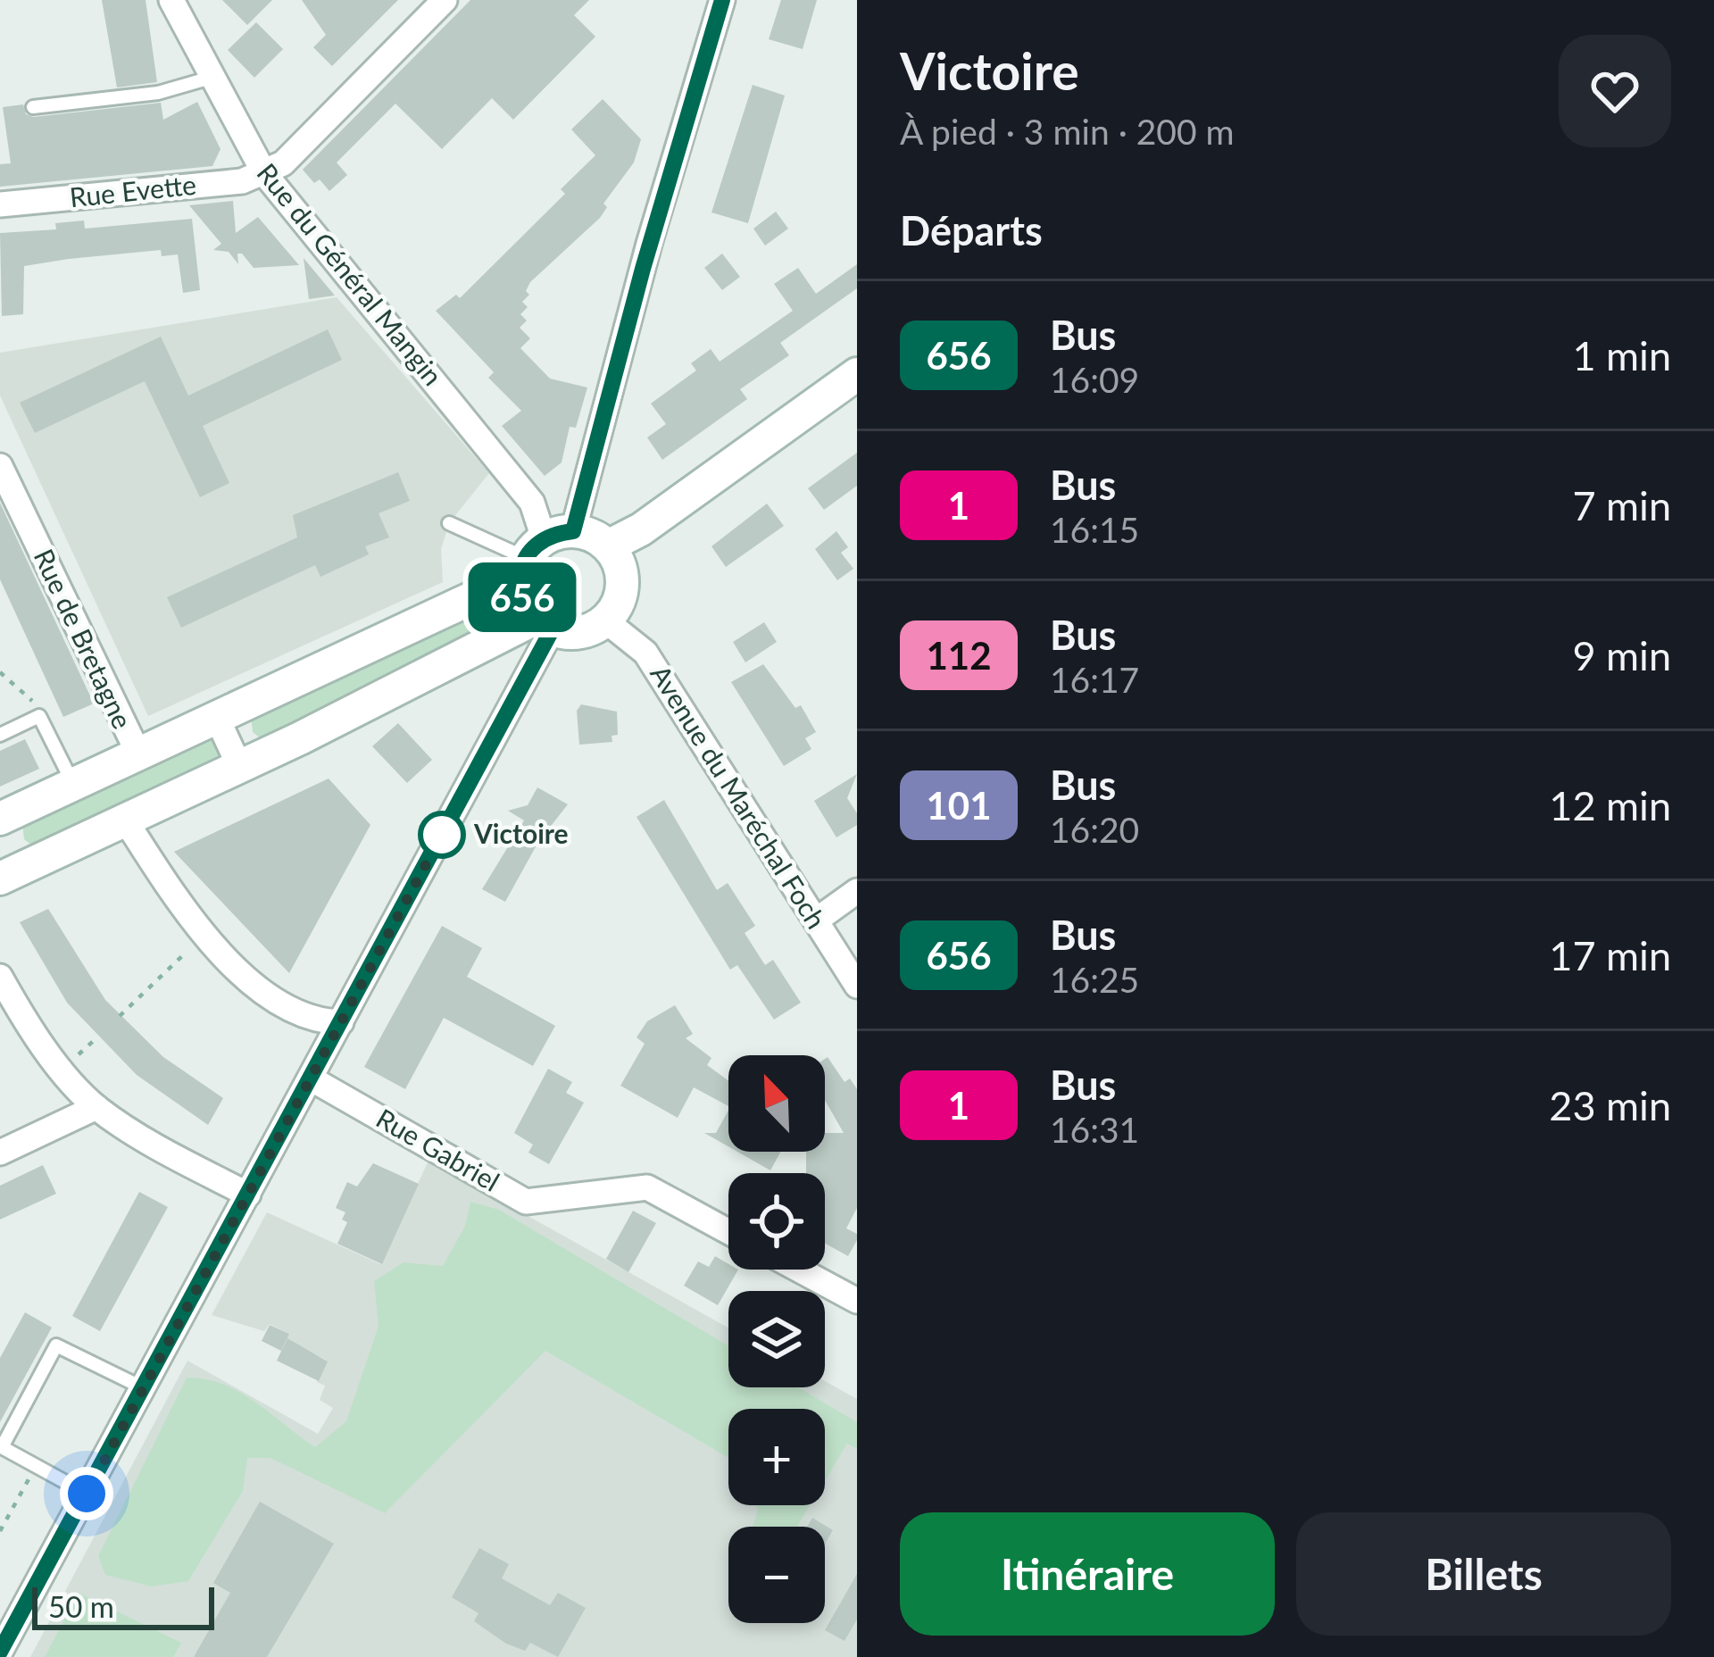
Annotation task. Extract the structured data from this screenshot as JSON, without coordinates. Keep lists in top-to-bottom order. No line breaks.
{"streets":{"street":["Rue Evette","Rue du Général Mangin","Rue de Bretagne","Avenue du Maréchal Foch","Rue Gabriel"]},"crossings":[["Rue Evette","Rue du Général Mangin"],["Rue du Général Mangin","Avenue du Maréchal Foch"]],"places":["Victoire"],"lines":["bus line 656"],"scale_bar":"50 m","north":"top left","page":{"on_map":"656","heading":[["Victoire","À pied · 3 min · 200 m"],"Départs"],"list":[{"mark":"656","name":"Bus","note":"16:09","value":"1 min"},{"mark":"1","name":"Bus","note":"16:15","value":"7 min"},{"mark":"112","name":"Bus","note":"16:17","value":"9 min"},{"mark":"101","name":"Bus","note":"16:20","value":"12 min"},{"mark":"656","name":"Bus","note":"16:25","value":"17 min"},{"mark":"1","name":"Bus","note":"16:31","value":"23 min"}],"map_buttons":["+","−"],"buttons":["Itinéraire","Billets"],"scale":"50 m"}}
